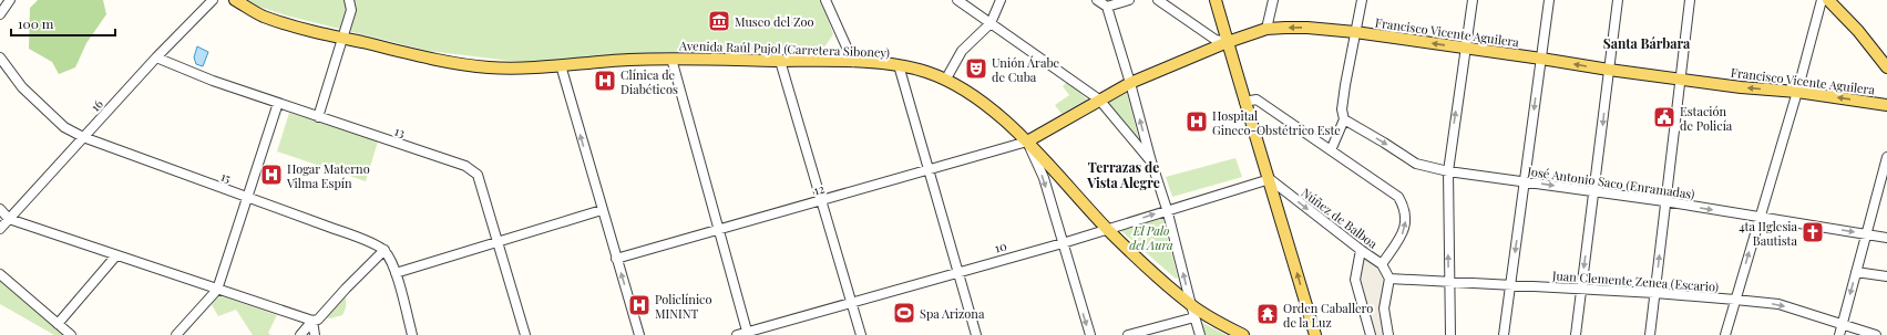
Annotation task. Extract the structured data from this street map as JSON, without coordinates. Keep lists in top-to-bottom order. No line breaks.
{"streets":{"main road":["Francisco Vicente Aguilera","Avenida Raúl Pujol (Carretera Siboney)"],"street":["16","13","15","José Antonio Saco (Enramadas)","12","Núñez de Balboa","10","Juan Clemente Zenea (Escario)"]},"crossings":[["Francisco Vicente Aguilera","Avenida Raúl Pujol (Carretera Siboney)"],["Francisco Vicente Aguilera","12"],["Avenida Raúl Pujol (Carretera Siboney)","12"],["Avenida Raúl Pujol (Carretera Siboney)","10"],["16","13"],["16","15"],["Núñez de Balboa","10"],["Núñez de Balboa","Juan Clemente Zenea (Escario)"]],"one_way":["Francisco Vicente Aguilera","José Antonio Saco (Enramadas)","Núñez de Balboa"],"districts":["Santa Bárbara","Terrazas de Vista Alegre"],"parks":["El Palo del Aura"],"places":{"museum":["Museo del Zoo"],"theatre":["Unión Árabe de Cuba"],"hospital":["Clínica de Diabéticos","Hospital Gineco-Obstétrico Este","Hogar Materno Vilma Espín","Policlínico MININT"],"public building":["Estación de Policía"],"church":["4ta IIglesia Bautista"],"sports":["Spa Arizona"],"temple":["Orden Caballero de la Luz"]},"scale_bar":"100 m"}
